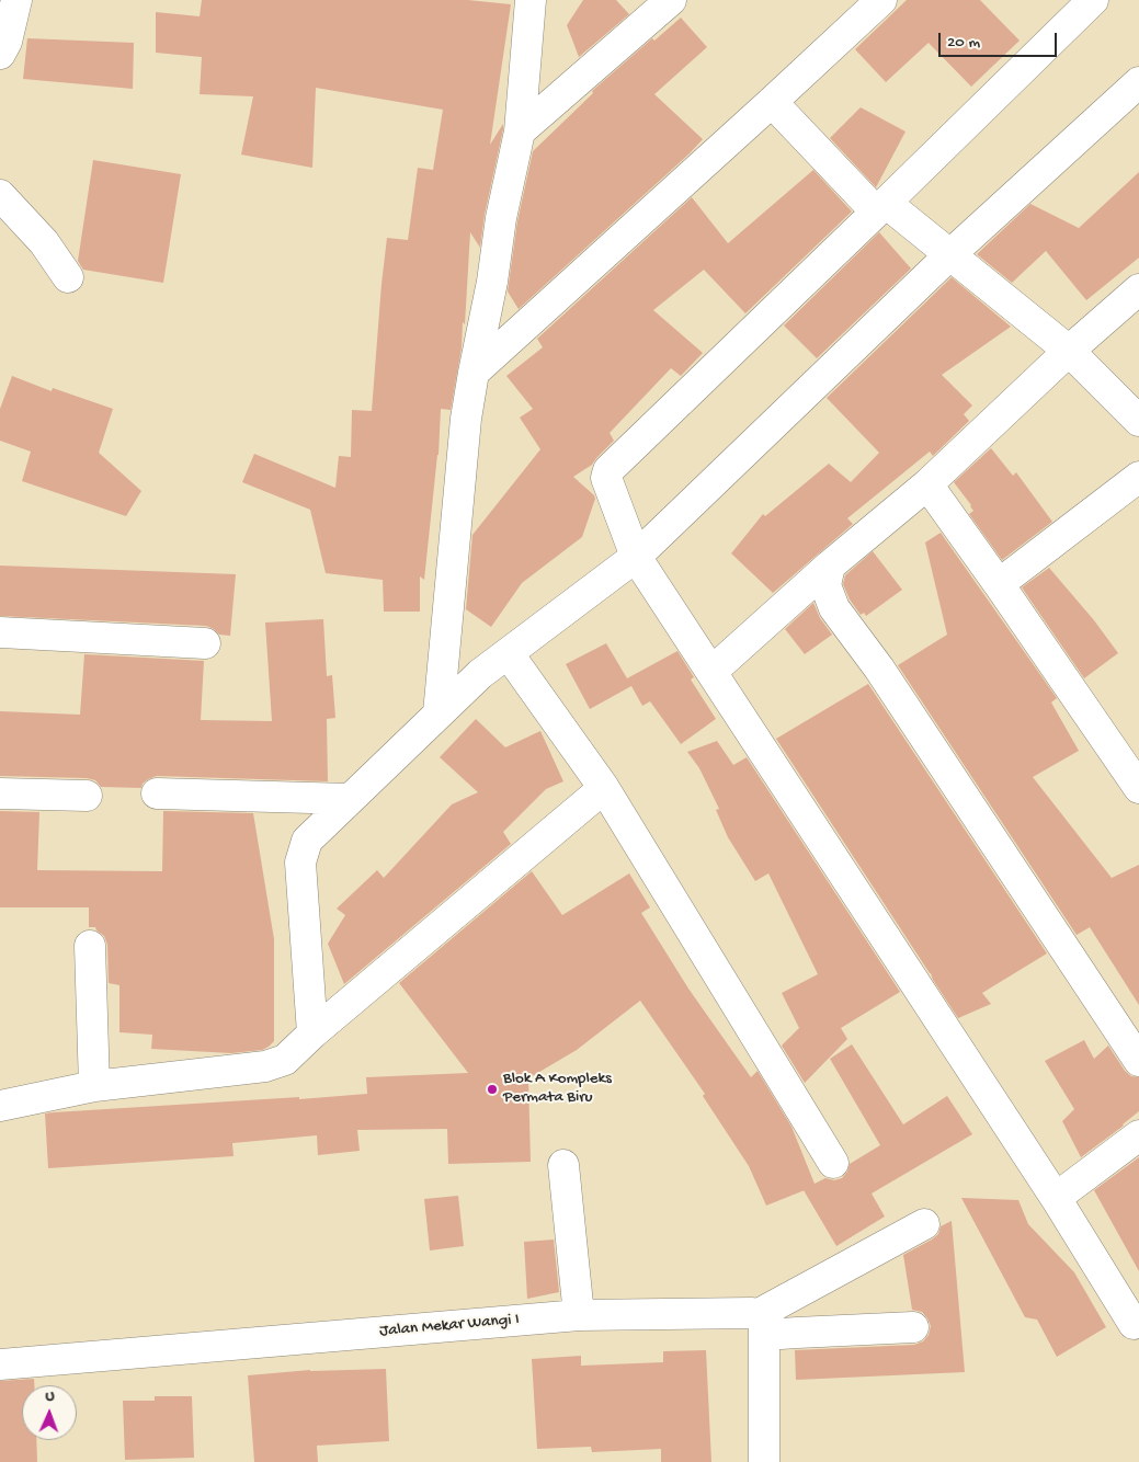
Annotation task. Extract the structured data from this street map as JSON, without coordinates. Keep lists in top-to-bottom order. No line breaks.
{"streets":{"street":["Jalan Mekar Wangi I"]},"places":["Blok A Kompleks Permata Biru"],"scale_bar":"20 m","north":"top"}
